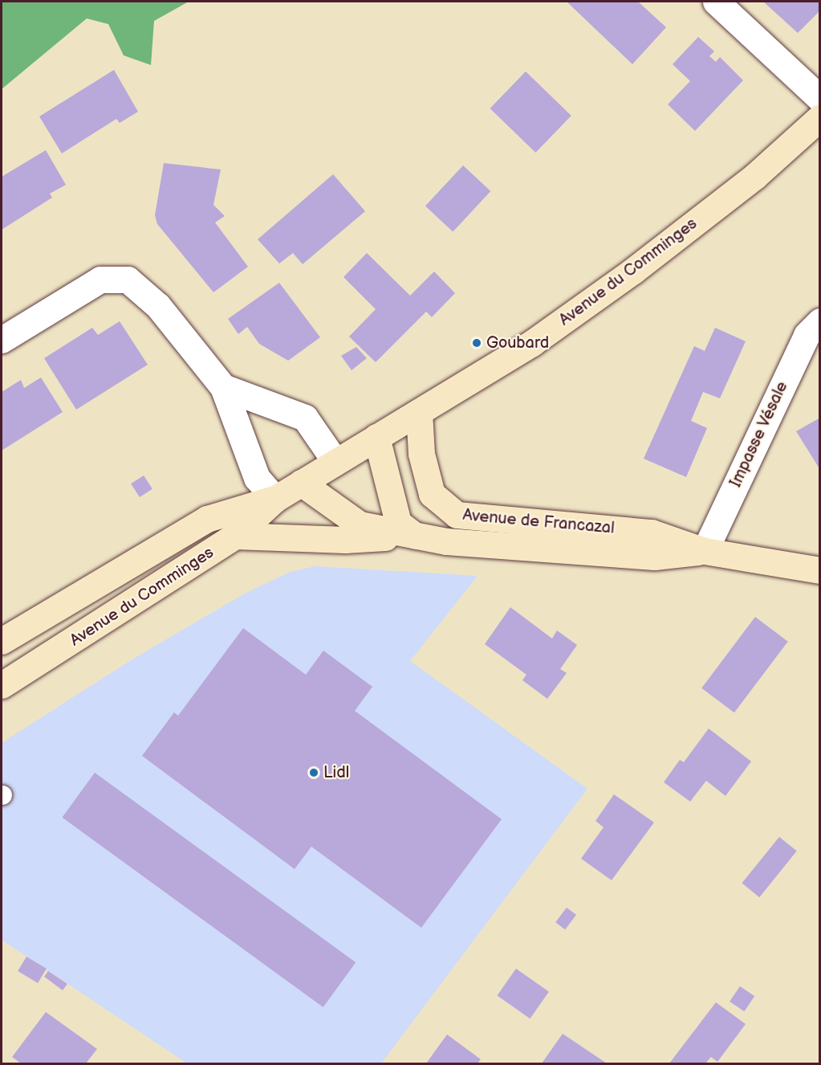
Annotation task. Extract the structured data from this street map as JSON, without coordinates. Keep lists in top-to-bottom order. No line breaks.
{"streets":{"main road":["Avenue du Comminges","Avenue de Francazal"],"street":["Impasse Vésale"]},"crossings":[["Avenue du Comminges","Avenue de Francazal"],["Impasse Vésale","Avenue de Francazal"]],"places":["Goubard","Lidl"]}
